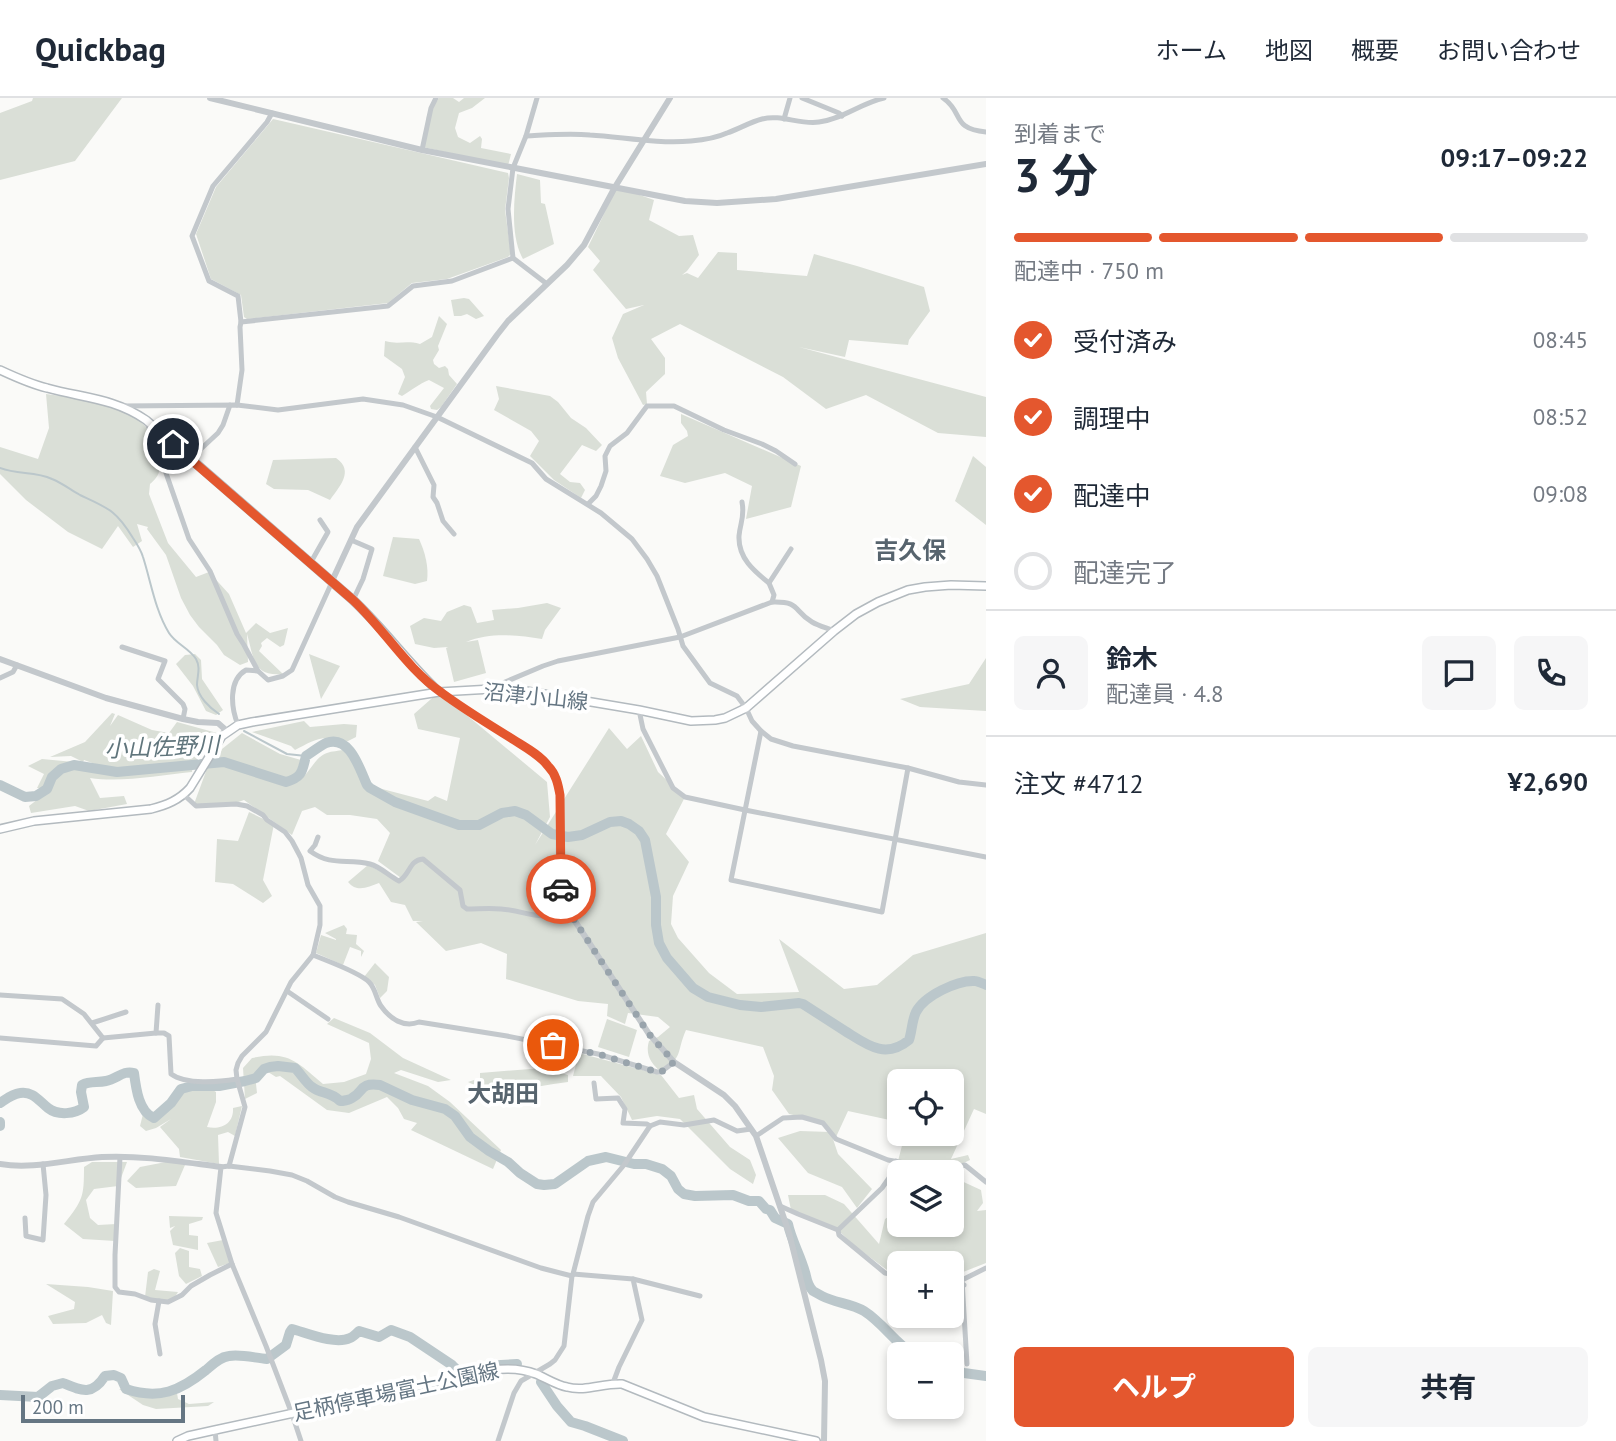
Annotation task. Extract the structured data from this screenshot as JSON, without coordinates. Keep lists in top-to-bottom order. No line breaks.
{"streets":{"main road":["沼津小山線","足柄停車場富士公園線"]},"districts":["吉久保","大胡田"],"water":["小山佐野川"],"scale_bar":"200 m","page":{"header":"Quickbag","nav":["ホーム","地図","概要","お問い合わせ"],"heading":["3 分","到着まで","09:17–09:22"],"panel":["鈴木","配達員 · 4.8","注文 #4712","¥2,690"],"bar":"配達中 · 750 m","list":[["受付済み","08:45"],["調理中","08:52"],["配達中","09:08"],"配達完了"],"map_buttons":["+","−"],"buttons":["ヘルプ","共有"],"scale":"200 m"}}
